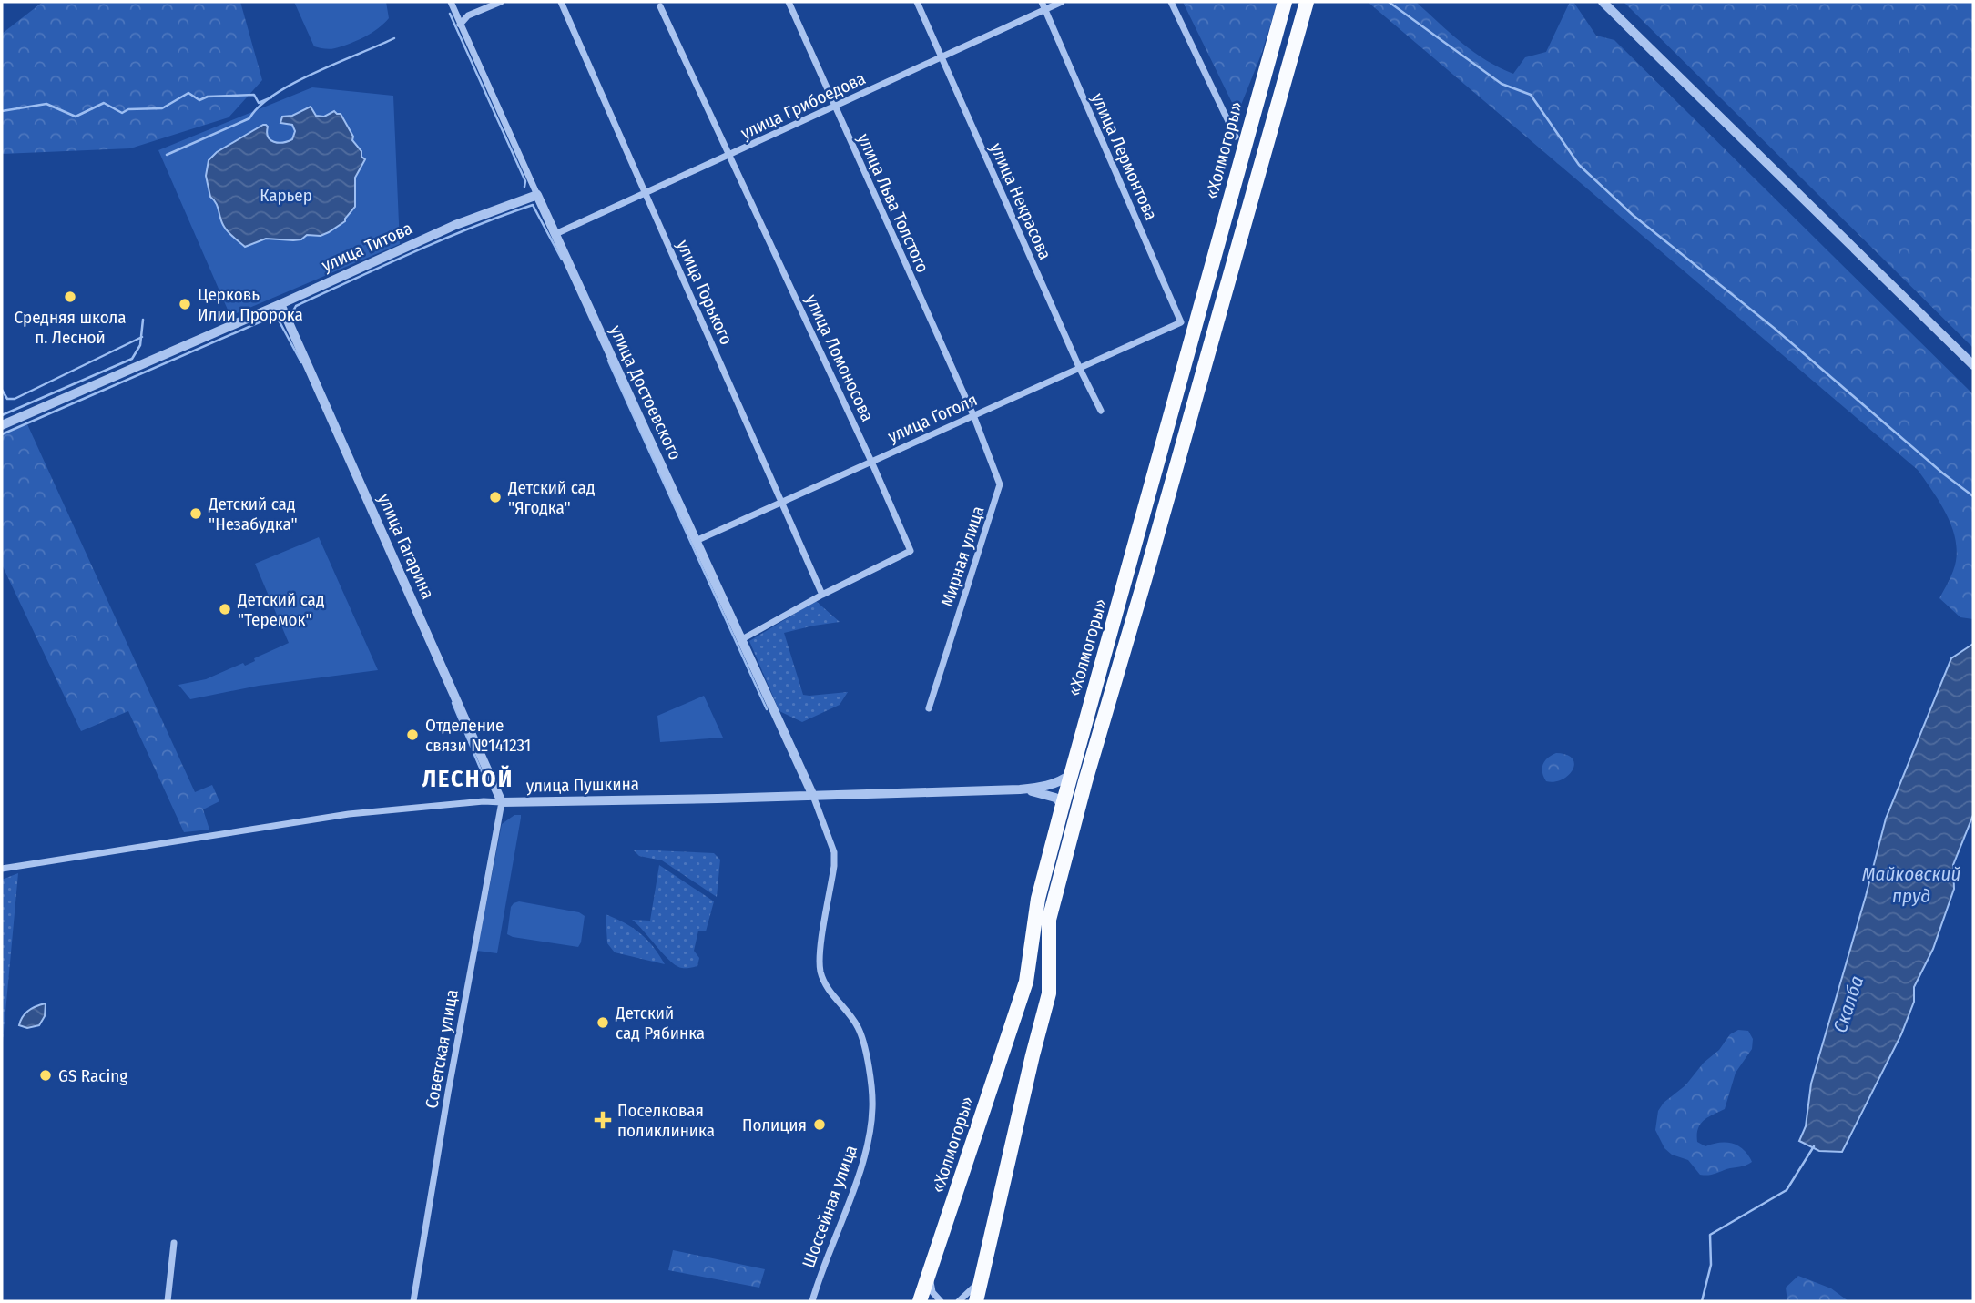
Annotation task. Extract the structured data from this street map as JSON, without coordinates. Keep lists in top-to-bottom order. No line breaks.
{"streets":{"highway":["«Холмогоры»"],"street":["улица Грибоедова","улица Лермонтова","улица Некрасова","улица Льва Толстого","улица Титова","улица Горького","улица Ломоносова","улица Достоевского","улица Гоголя","улица Гагарина","Мирная улица","улица Пушкина","Советская улица","Шоссейная улица"]},"crossings":[["улица Грибоедова","улица Лермонтова"],["улица Грибоедова","улица Некрасова"],["улица Грибоедова","улица Льва Толстого"],["улица Грибоедова","улица Горького"],["улица Грибоедова","улица Ломоносова"],["улица Грибоедова","улица Достоевского"],["улица Лермонтова","улица Гоголя"],["улица Некрасова","улица Гоголя"],["улица Льва Толстого","улица Гоголя"],["улица Льва Толстого","Мирная улица"],["улица Титова","улица Достоевского"],["улица Титова","улица Гагарина"],["улица Горького","улица Ломоносова"],["улица Горького","улица Гоголя"],["улица Ломоносова","улица Достоевского"],["улица Ломоносова","улица Гоголя"],["улица Достоевского","улица Гоголя"],["улица Достоевского","улица Пушкина"],["улица Достоевского","Шоссейная улица"],["улица Гоголя","Мирная улица"],["улица Гагарина","улица Пушкина"],["улица Гагарина","Советская улица"],["улица Пушкина","Советская улица"],["улица Пушкина","Шоссейная улица"]],"districts":["ЛЕСНОЙ"],"water":["Майковский пруд","Скалба"],"parks":["Карьер"],"places":{"other":["Средняя школа п. Лесной","Церковь Илии Пророка","Детский сад \"Ягодка\"","Детский сад \"Незабудка\"","Детский сад \"Теремок\"","Отделение связи №141231","Детский сад Рябинка","GS Racing","Полиция"],"health":["Поселковая поликлиника"]}}
